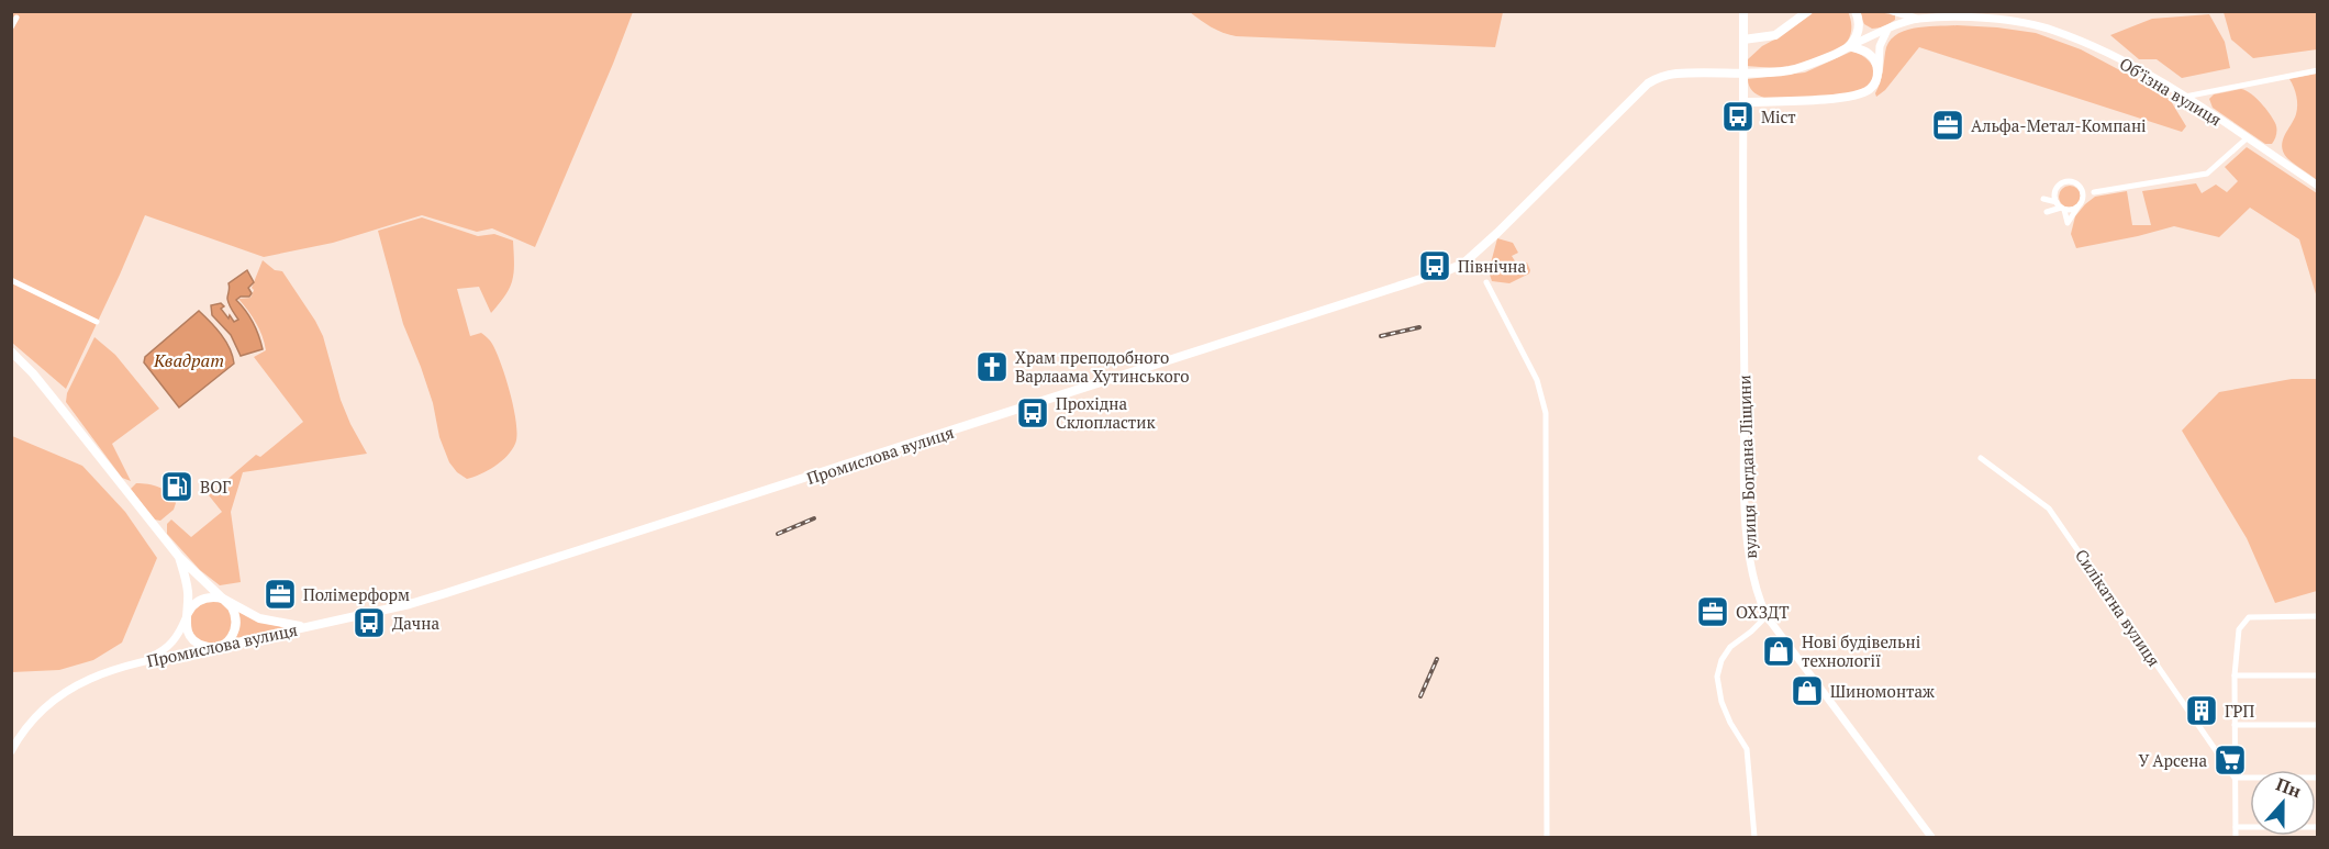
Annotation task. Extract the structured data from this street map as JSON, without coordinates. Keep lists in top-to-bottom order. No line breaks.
{"streets":{"main road":["Об’їзна вулиця","Промислова вулиця","вулиця Богдана Ліщини"],"street":["Силікатна вулиця"]},"water":["Квадрат"],"places":{"bus stop":["Міст","Північна","Прохідна Склопластик","Дачна"],"office":["Альфа-Метал-Компані","Полімерформ","ОХЗДТ"],"church":["Храм преподобного Варлаама Хутинського"],"fuel station":["ВОГ"],"shop":["Нові будівельні технології","Шиномонтаж"],"building":["ГРП"],"supermarket":["У Арсена"]},"north":"top"}
